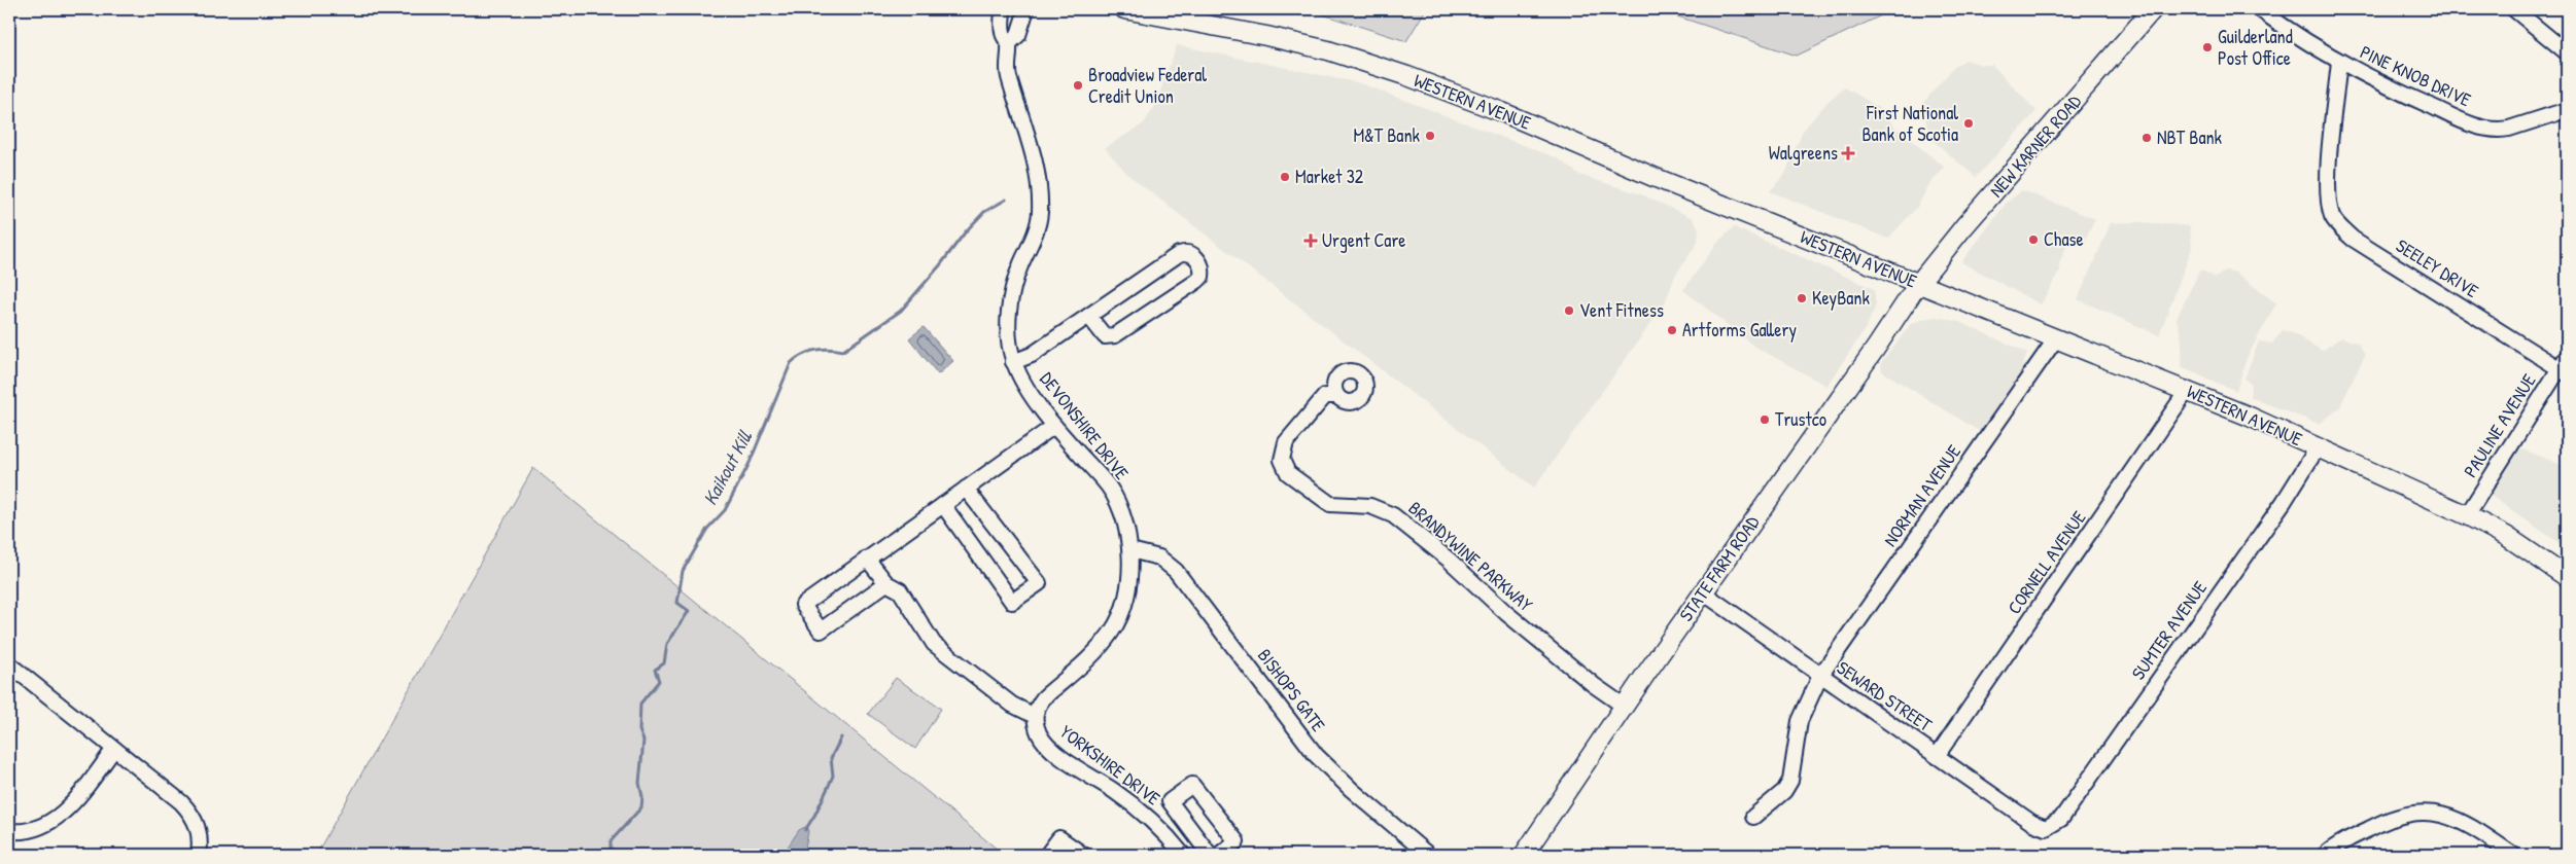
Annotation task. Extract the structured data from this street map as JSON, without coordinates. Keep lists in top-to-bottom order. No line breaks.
{"streets":{"main road":["WESTERN AVENUE","NEW KARNER ROAD","STATE FARM ROAD"],"street":["PINE KNOB DRIVE","SEELEY DRIVE","DEVONSHIRE DRIVE","PAULINE AVENUE","NORMAN AVENUE","BRANDYWINE PARKWAY","CORNELL AVENUE","SUMTER AVENUE","BISHOPS GATE","SEWARD STREET","YORKSHIRE DRIVE"]},"crossings":[["PINE KNOB DRIVE","SEELEY DRIVE"],["WESTERN AVENUE","NEW KARNER ROAD"],["WESTERN AVENUE","PAULINE AVENUE"],["WESTERN AVENUE","NORMAN AVENUE"],["WESTERN AVENUE","CORNELL AVENUE"],["WESTERN AVENUE","STATE FARM ROAD"],["WESTERN AVENUE","SUMTER AVENUE"],["NEW KARNER ROAD","STATE FARM ROAD"],["SEELEY DRIVE","PAULINE AVENUE"],["DEVONSHIRE DRIVE","BISHOPS GATE"],["DEVONSHIRE DRIVE","YORKSHIRE DRIVE"],["NORMAN AVENUE","SEWARD STREET"],["BRANDYWINE PARKWAY","STATE FARM ROAD"],["CORNELL AVENUE","SEWARD STREET"],["STATE FARM ROAD","SEWARD STREET"],["SUMTER AVENUE","SEWARD STREET"]],"water":["Kaikout Kill"],"places":{"other":["Guilderland Post Office","Broadview Federal Credit Union","First National Bank of Scotia","M&T Bank","NBT Bank","Market 32","Chase","KeyBank","Vent Fitness","Artforms Gallery","Trustco"],"health":["Walgreens","Urgent Care"]}}
